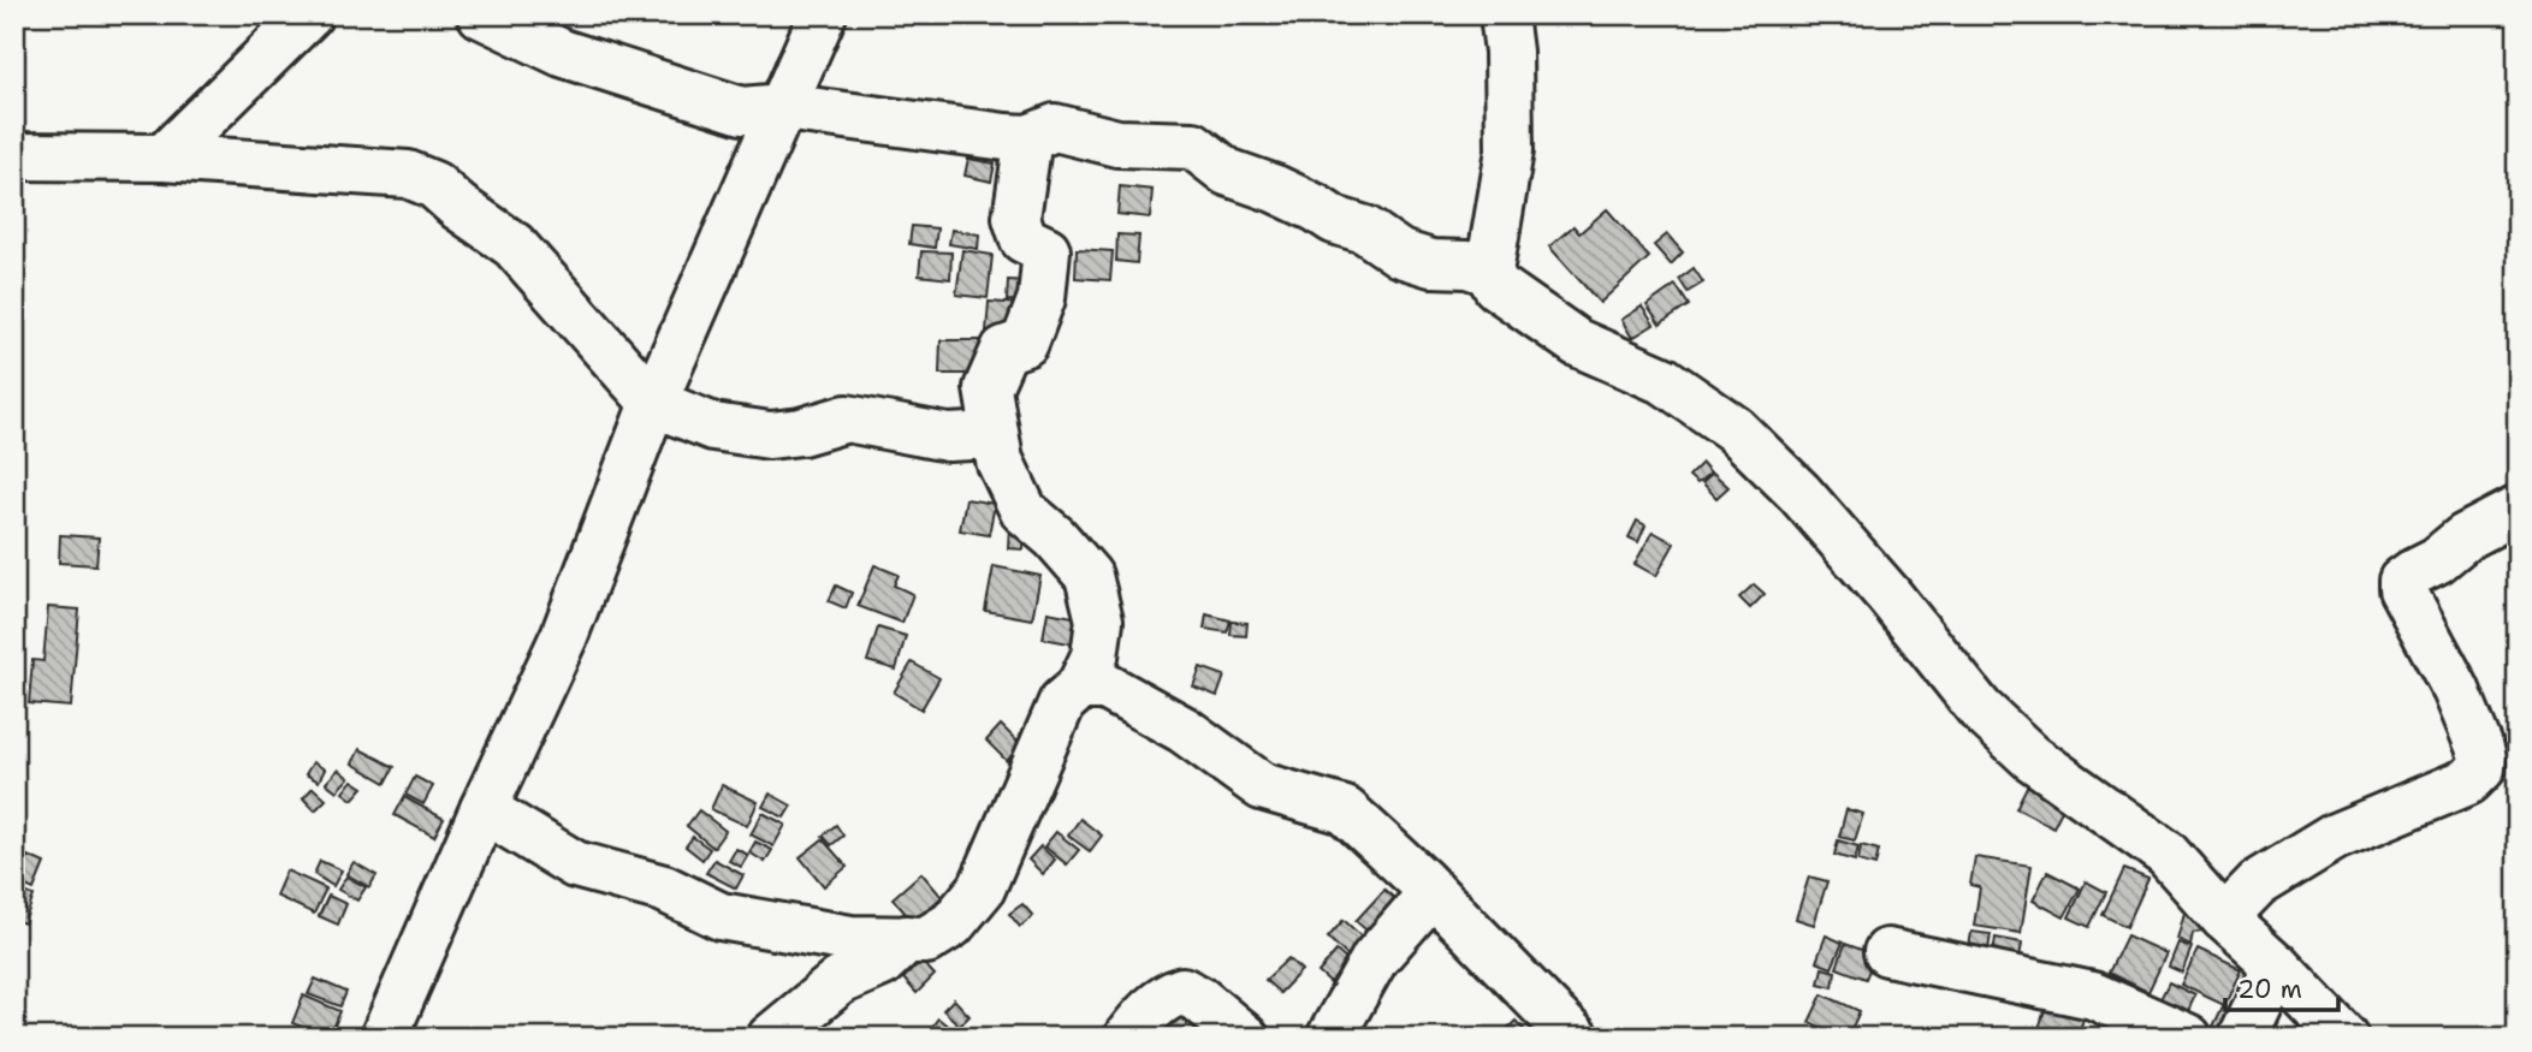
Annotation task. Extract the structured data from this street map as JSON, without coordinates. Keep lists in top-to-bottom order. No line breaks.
{"scale_bar":"20 m"}
